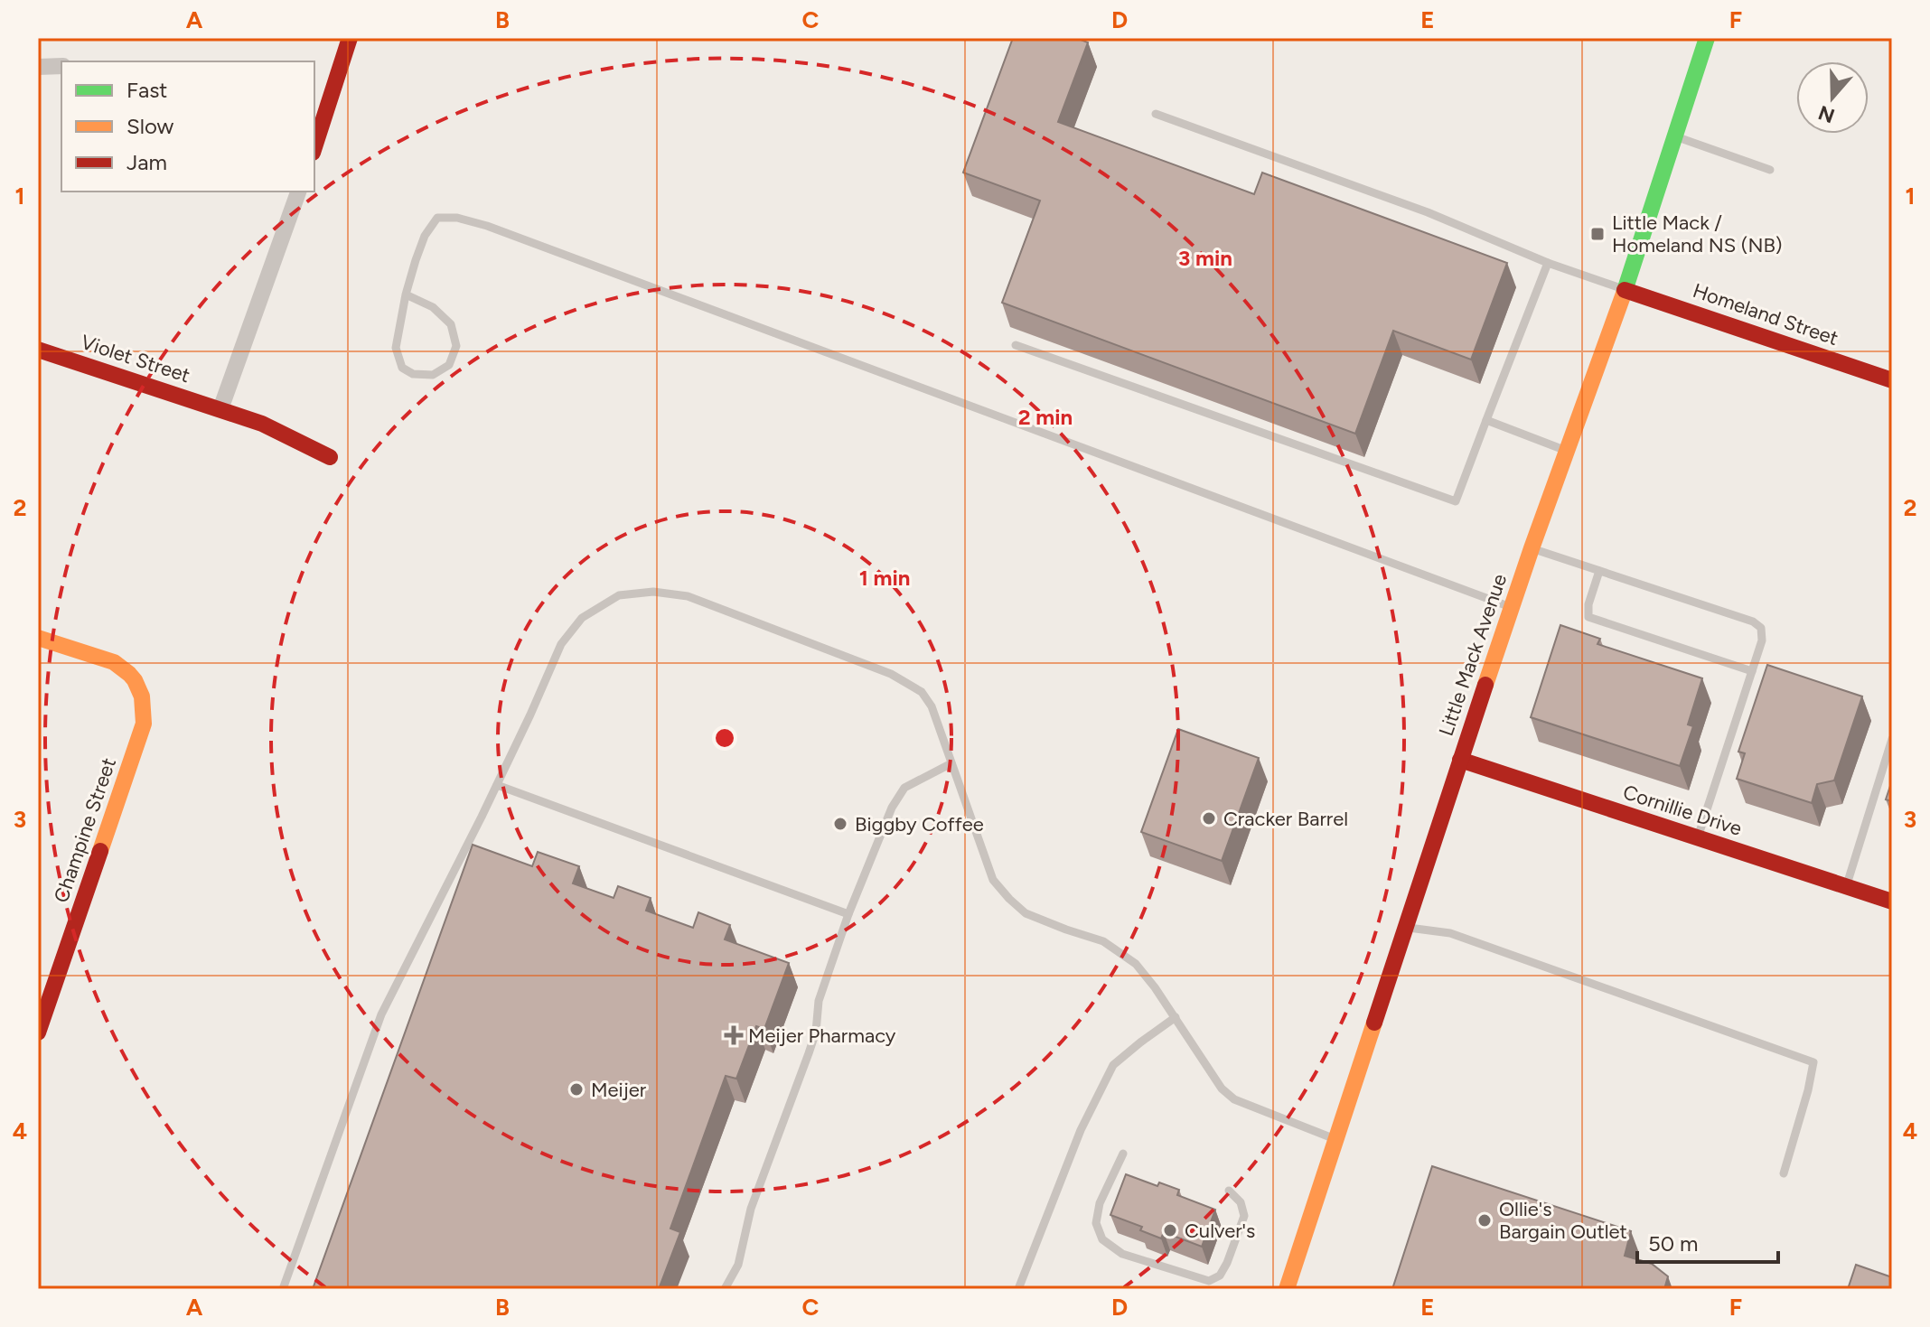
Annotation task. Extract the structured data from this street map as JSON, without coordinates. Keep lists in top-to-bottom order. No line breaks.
{"streets":{"street":["Homeland Street","Violet Street","Little Mack Avenue","Cornillie Drive","Champine Street"]},"crossings":[["Homeland Street","Little Mack Avenue"],["Little Mack Avenue","Cornillie Drive"]],"places":{"transit":["Little Mack / Homeland NS (NB)"],"other":["Cracker Barrel","Biggby Coffee","Meijer","Ollie's Bargain Outlet","Culver's"],"health":["Meijer Pharmacy"]},"legend":["Fast","Slow","Jam"],"scale_bar":"50 m","north":"bottom","grid":{"columns":["A","B","C","D","E","F"],"rows":["1","2","3","4"]},"rings":["3 min","2 min","1 min"]}
